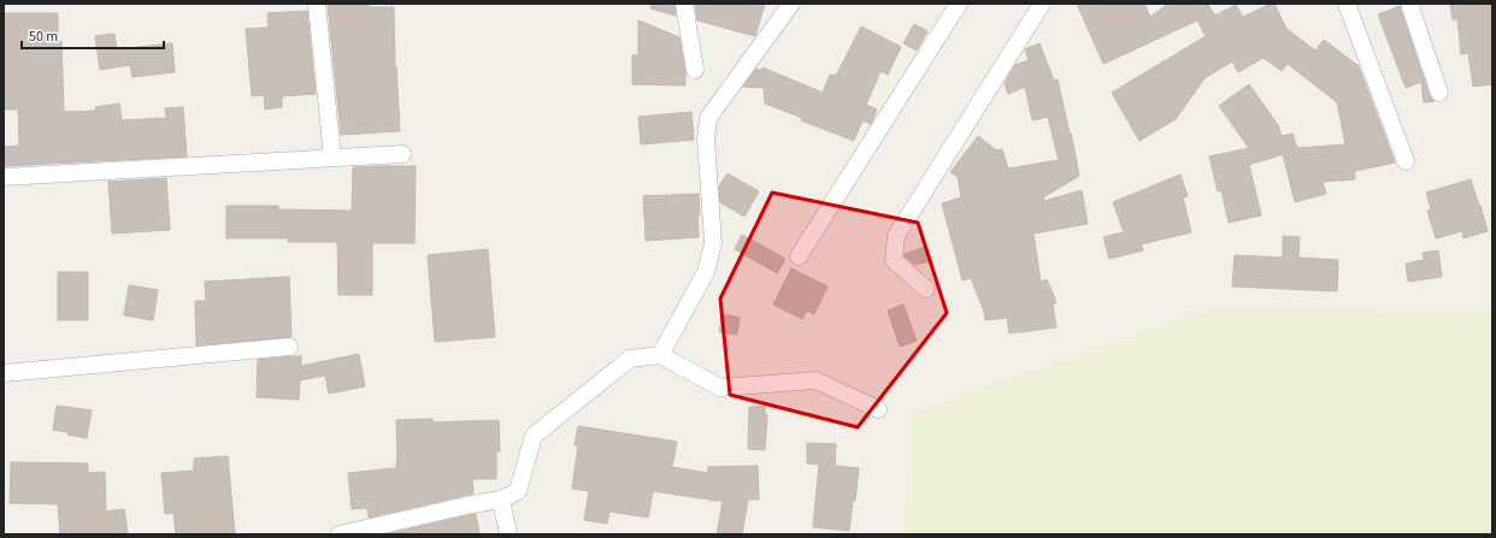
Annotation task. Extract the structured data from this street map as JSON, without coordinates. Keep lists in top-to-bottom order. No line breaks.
{"scale_bar":"50 m"}
